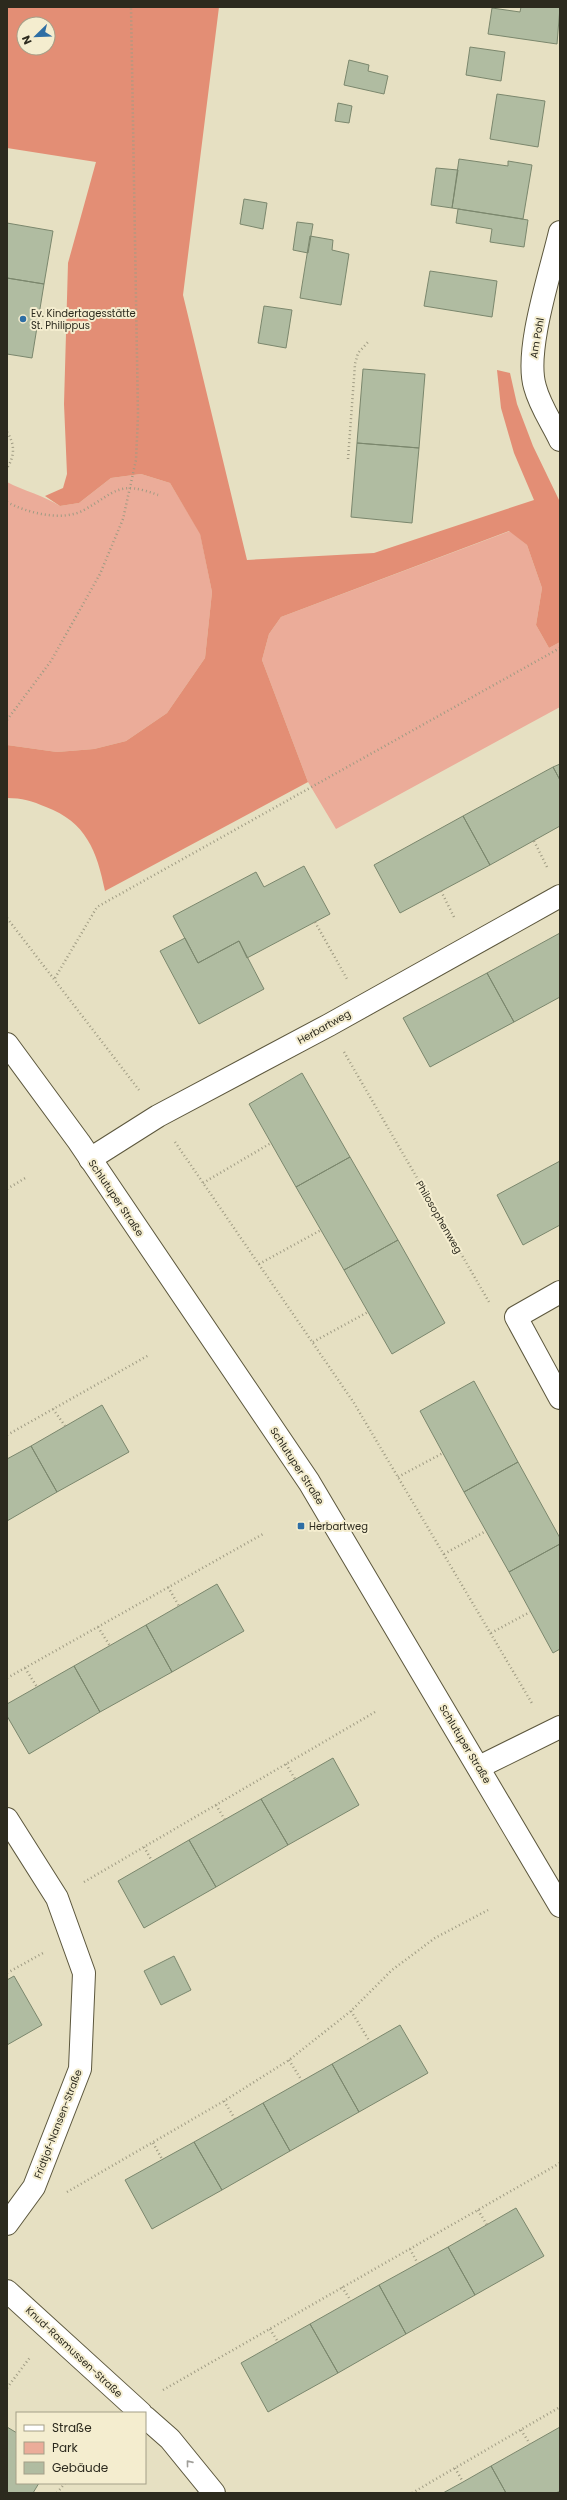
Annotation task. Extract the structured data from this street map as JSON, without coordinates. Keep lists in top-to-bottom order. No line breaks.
{"streets":{"street":["Am Pohl","Herbartweg","Schlutuper Straße","Fridtjof-Nansen-Straße","Knud-Rasmussen-Straße"],"path":["Philosophenweg"]},"crossings":[["Herbartweg","Schlutuper Straße"],["Herbartweg","Philosophenweg"]],"places":{"other":["Ev. Kindertagesstätte St. Philippus"],"transit":["Herbartweg"]},"legend":["Straße","Park","Gebäude"],"north":"bottom left"}
